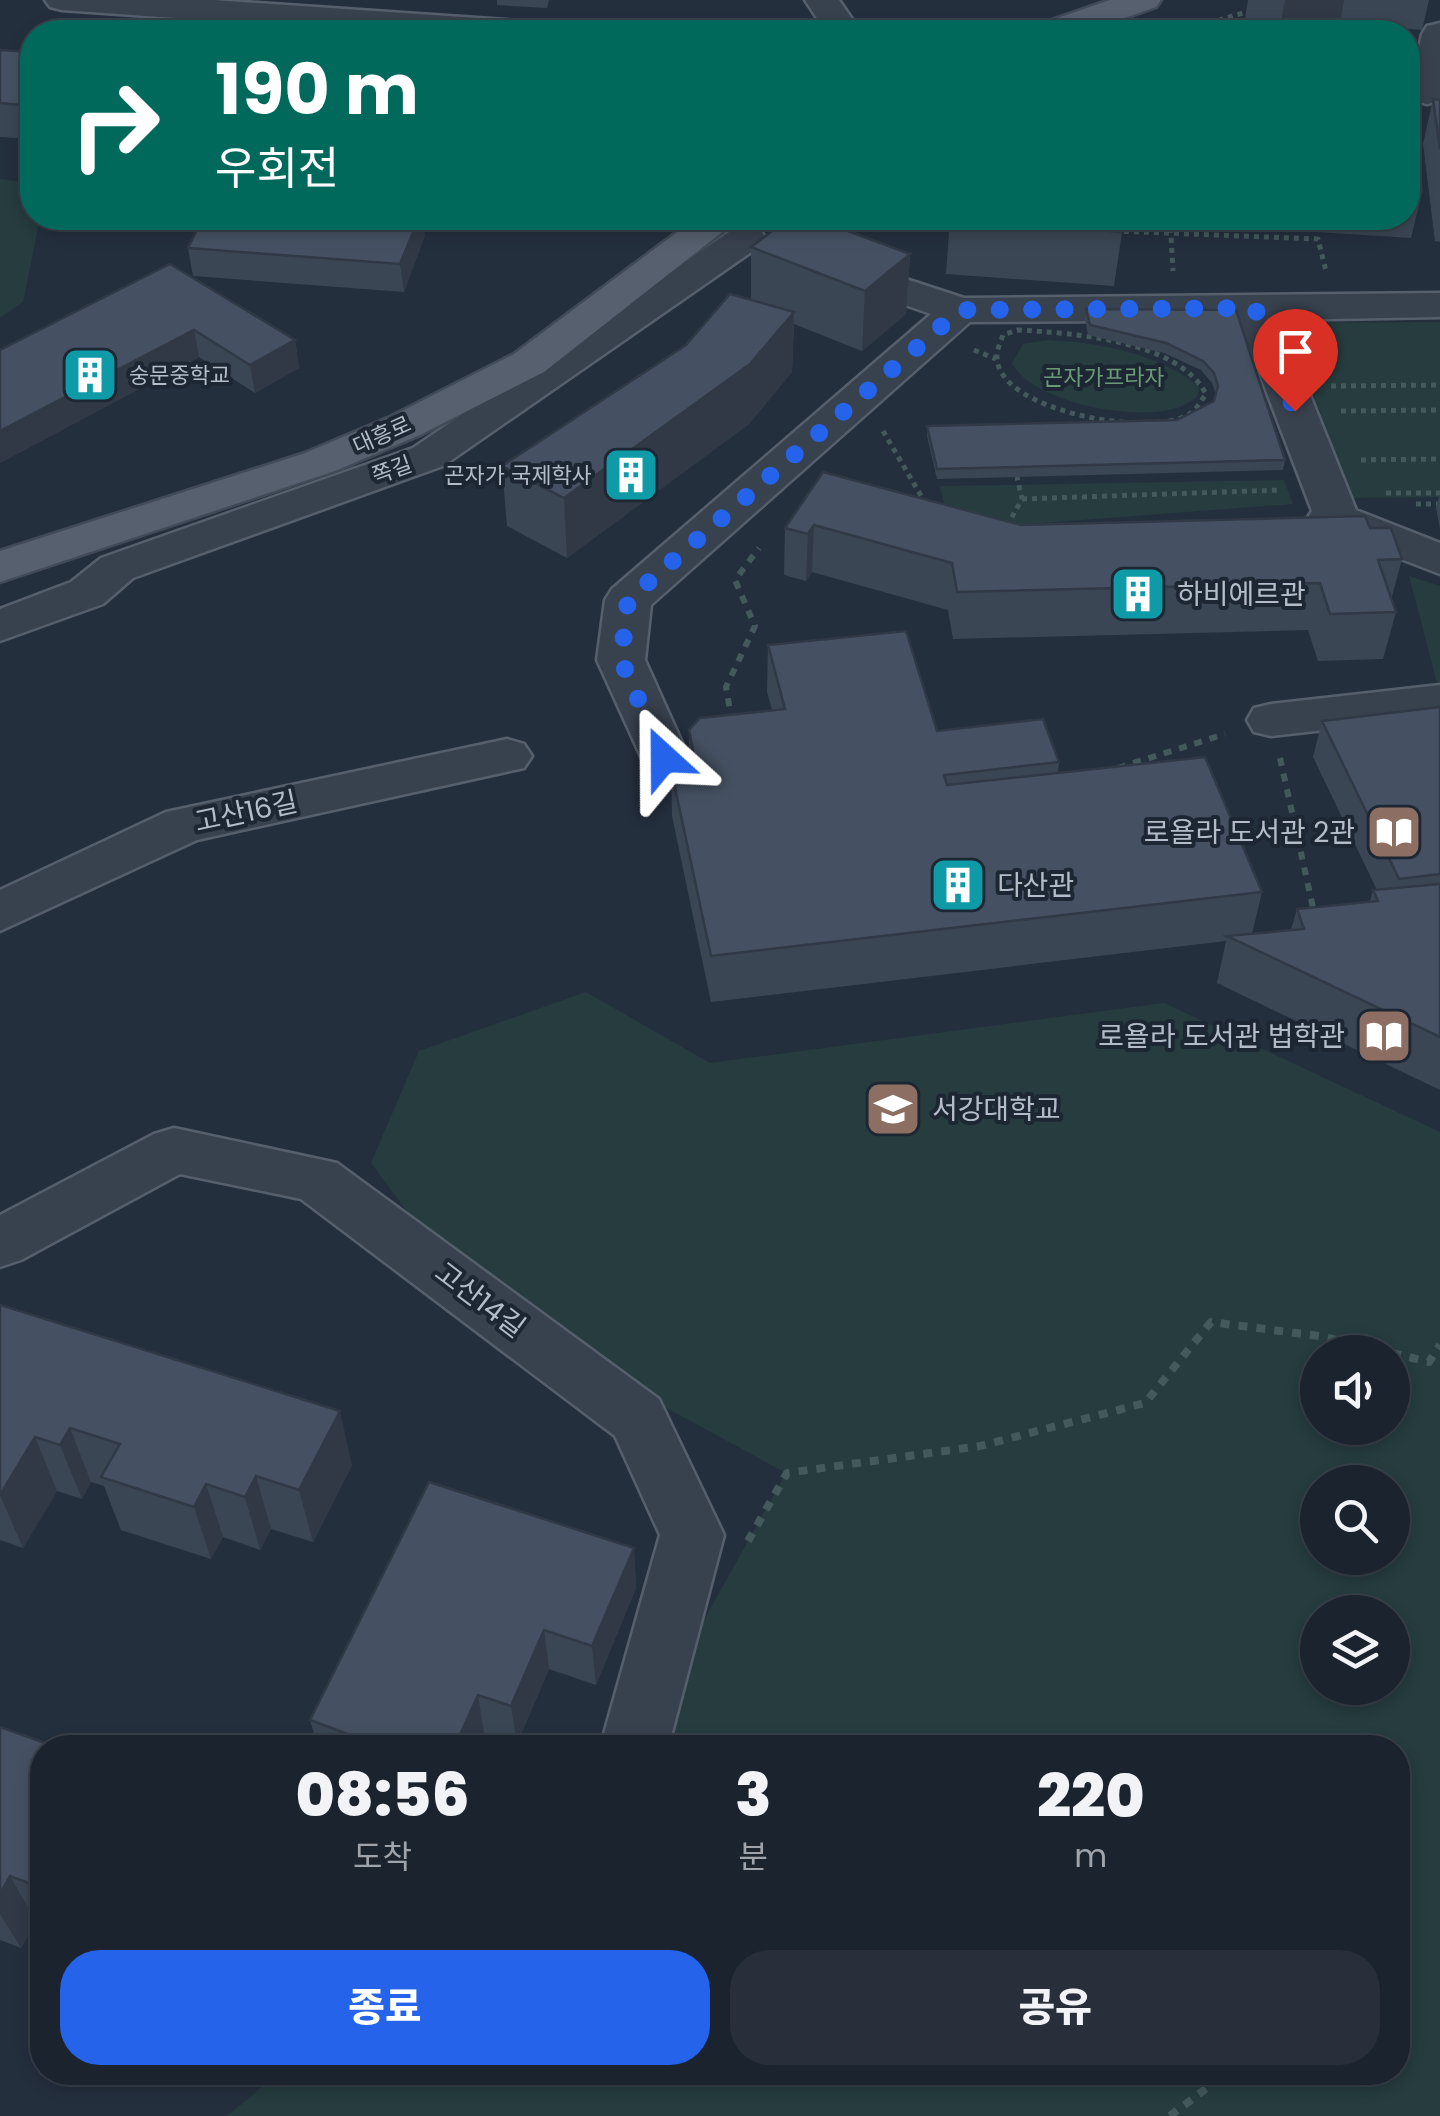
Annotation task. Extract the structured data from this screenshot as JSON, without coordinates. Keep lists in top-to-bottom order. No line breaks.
{"streets":{"main road":["대흥로"],"street":["쪽길","고산16길","고산14길"]},"crossings":[["대흥로","쪽길"]],"parks":["곤자가프라자"],"places":{"building":["숭문중학교","곤자가 국제학사","하비에르관","다산관"],"library":["로욜라 도서관 2관","로욜라 도서관 법학관"],"school or university":["서강대학교"]},"page":{"turn":["190 m","우회전"],"eta":["08:56","도착","3","분","220","m"],"buttons":["종료","공유"]}}
